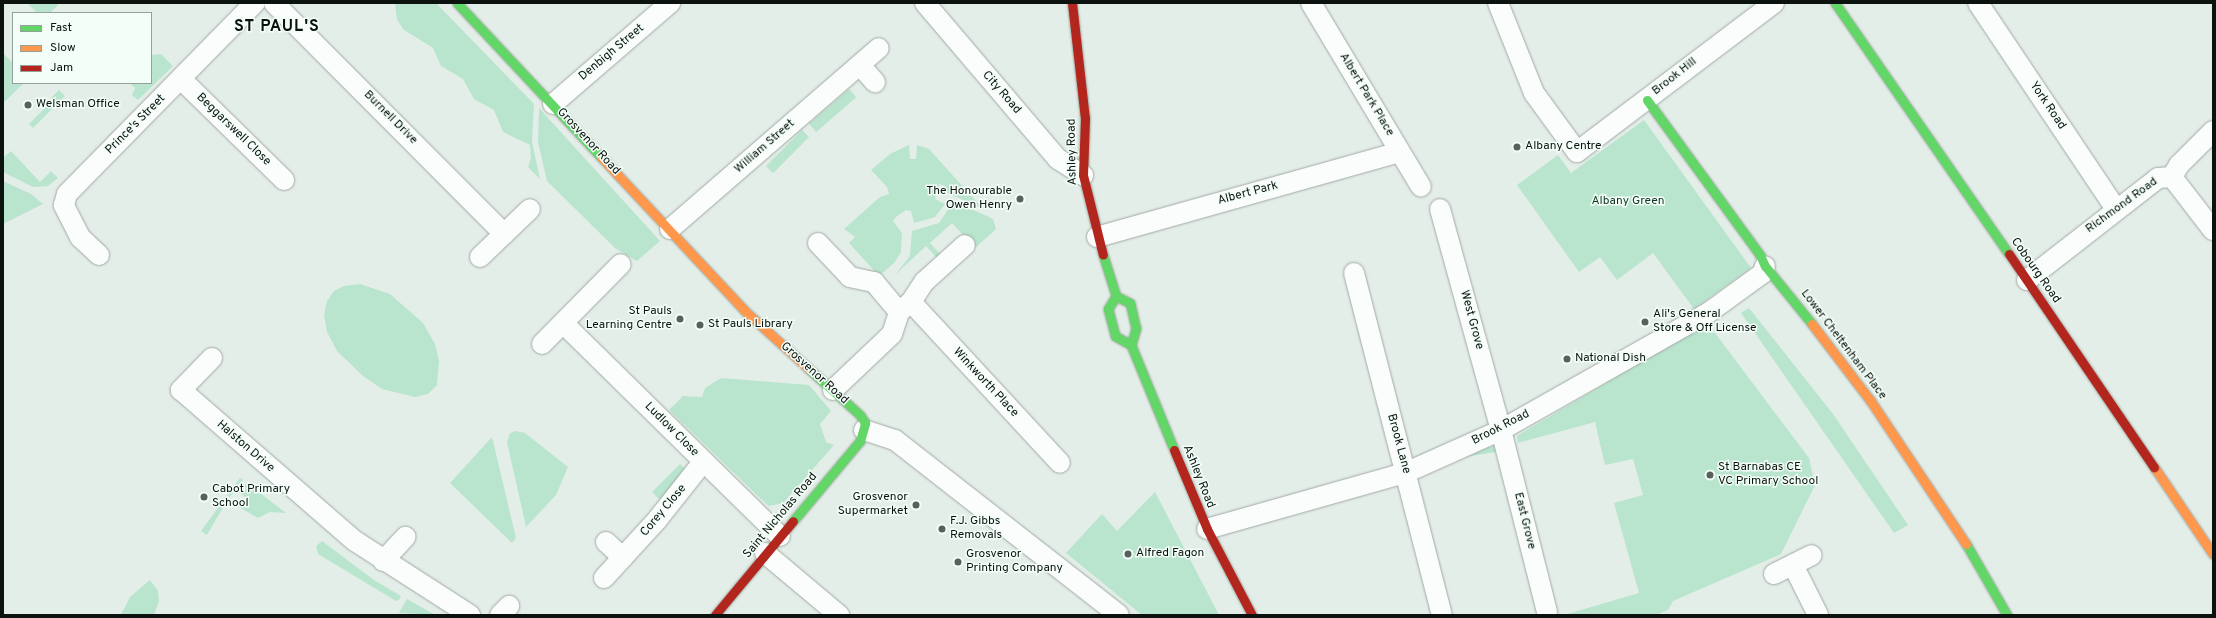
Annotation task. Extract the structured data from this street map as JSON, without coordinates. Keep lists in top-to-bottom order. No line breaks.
{"streets":{"street":["Denbigh Street","Brook Hill","City Road","Albert Park Place","York Road","Burnell Drive","Prince's Street","Beggarswell Close","Grosvenor Road","William Street","Ashley Road","Albert Park","Richmond Road","Cobourg Road","West Grove","Lower Cheltenham Place","Winkworth Place","Brook Road","Ludlow Close","Brook Lane","Halston Drive","Corey Close","Saint Nicholas Road","East Grove"]},"crossings":[["Denbigh Street","Grosvenor Road"],["Brook Hill","Lower Cheltenham Place"],["City Road","Ashley Road"],["Albert Park Place","Albert Park"],["York Road","Richmond Road"],["Prince's Street","Beggarswell Close"],["Grosvenor Road","William Street"],["Grosvenor Road","Saint Nicholas Road"],["Ashley Road","Albert Park"],["Ashley Road","Brook Road"],["Richmond Road","Cobourg Road"],["West Grove","Brook Road"],["West Grove","East Grove"],["Lower Cheltenham Place","Brook Road"],["Brook Road","Brook Lane"],["Brook Road","East Grove"],["Ludlow Close","Corey Close"],["Ludlow Close","Saint Nicholas Road"]],"districts":["ST PAUL'S"],"parks":["Albany Green"],"places":["Welsman Office","Albany Centre","The Honourable Owen Henry","St Pauls Learning Centre","Ali's General Store & Off License","St Pauls Library","National Dish","St Barnabas CE VC Primary School","Cabot Primary School","Grosvenor Supermarket","F.J. Gibbs Removals","Alfred Fagon","Grosvenor Printing Company"],"legend":["Fast","Slow","Jam"]}
